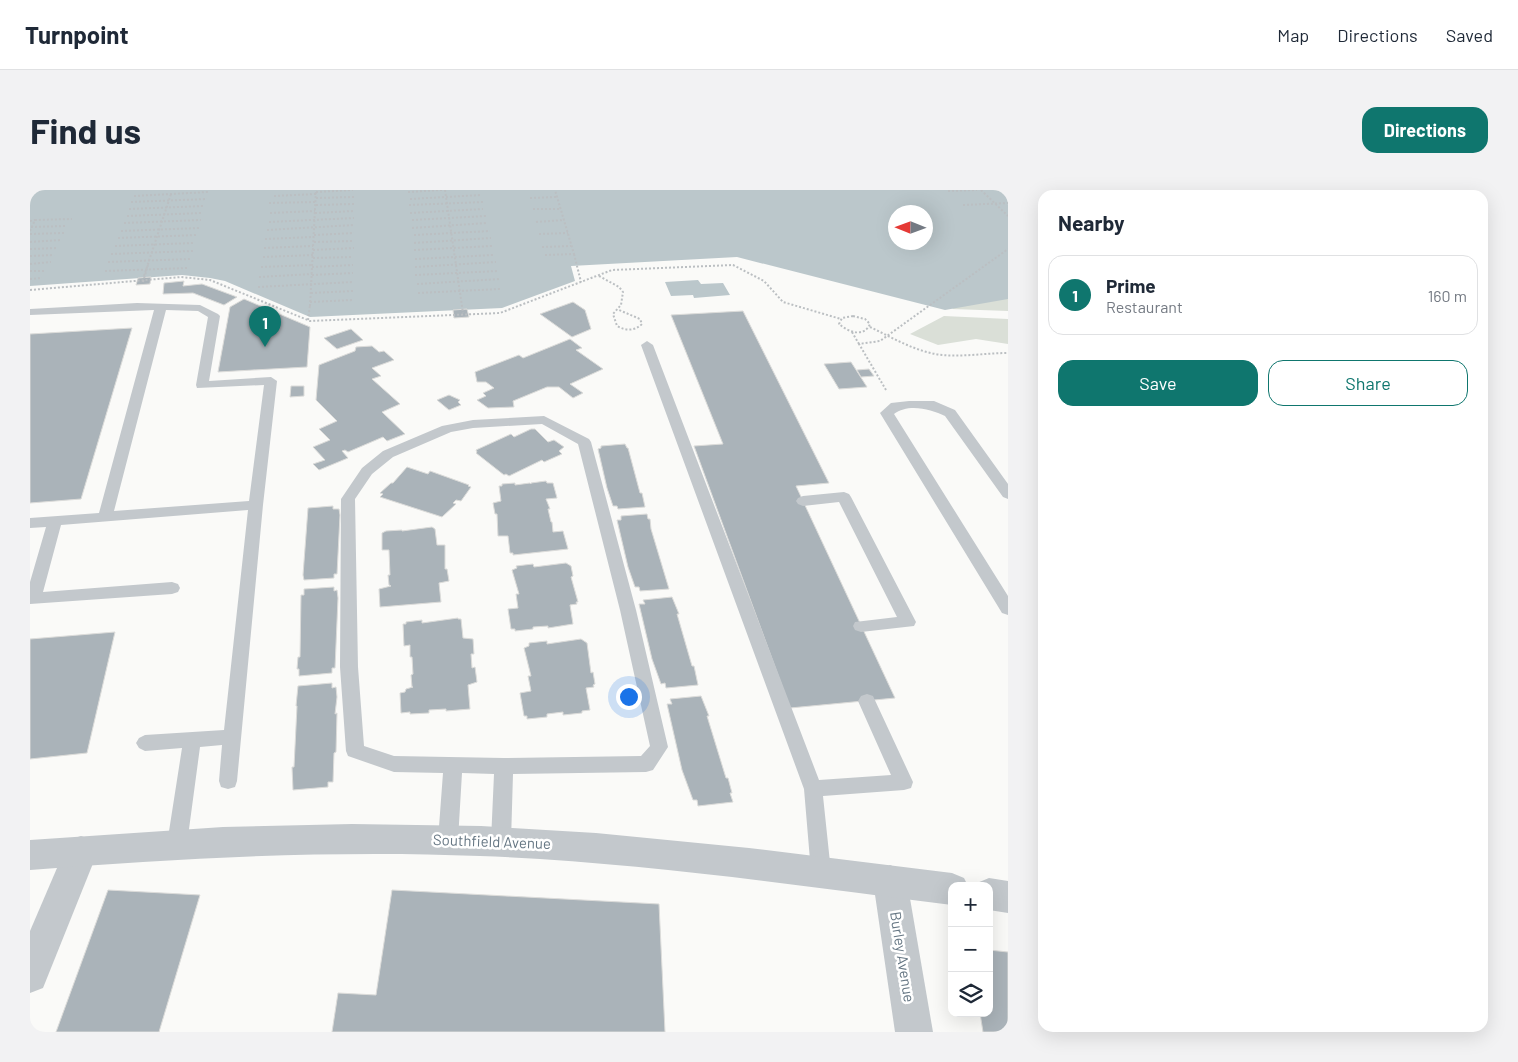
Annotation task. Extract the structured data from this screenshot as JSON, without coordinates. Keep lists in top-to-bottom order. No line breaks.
{"streets":{"street":["Southfield Avenue","Burley Avenue"]},"crossings":[["Southfield Avenue","Burley Avenue"]],"north":"left","page":{"header":"Turnpoint","nav":["Map","Directions","Saved"],"buttons":["Directions",["Save","Share"]],"title":"Find us","heading":"Nearby","list":[{"mark":"1","name":"Prime","note":"Restaurant","value":"160 m"}],"pins":"1","map_buttons":["+","−"]}}
